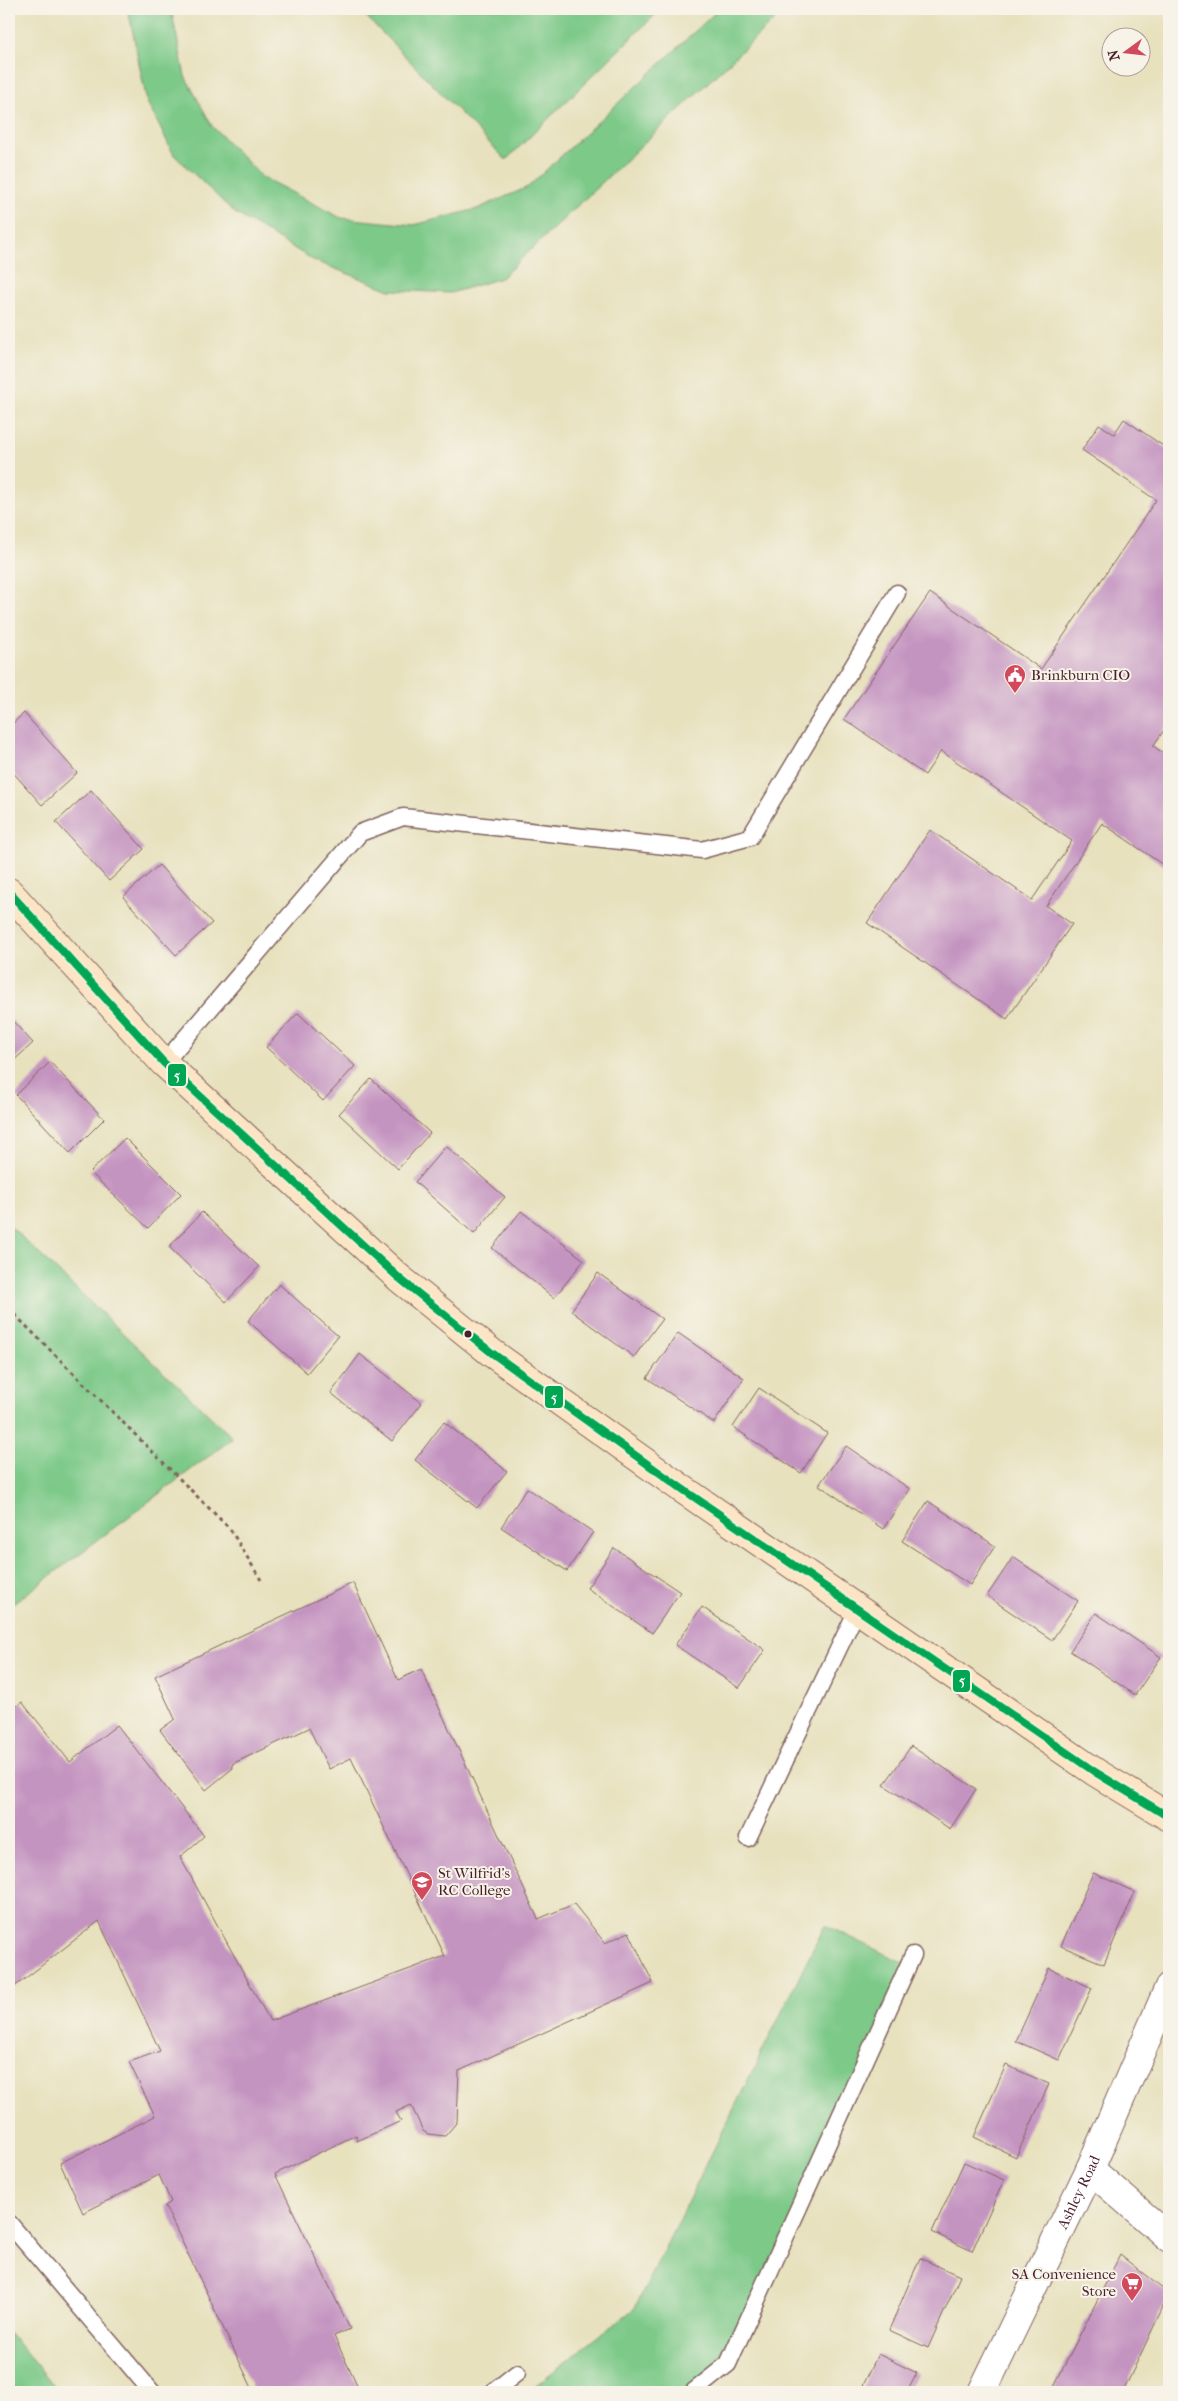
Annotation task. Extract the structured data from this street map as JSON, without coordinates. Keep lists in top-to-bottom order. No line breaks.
{"streets":{"street":["Ashley Road"]},"places":{"public building":["Brinkburn CIO"],"school or university":["St Wilfrid's RC College"],"supermarket":["SA Convenience Store"]},"lines":["transit line 5"],"north":"left"}
